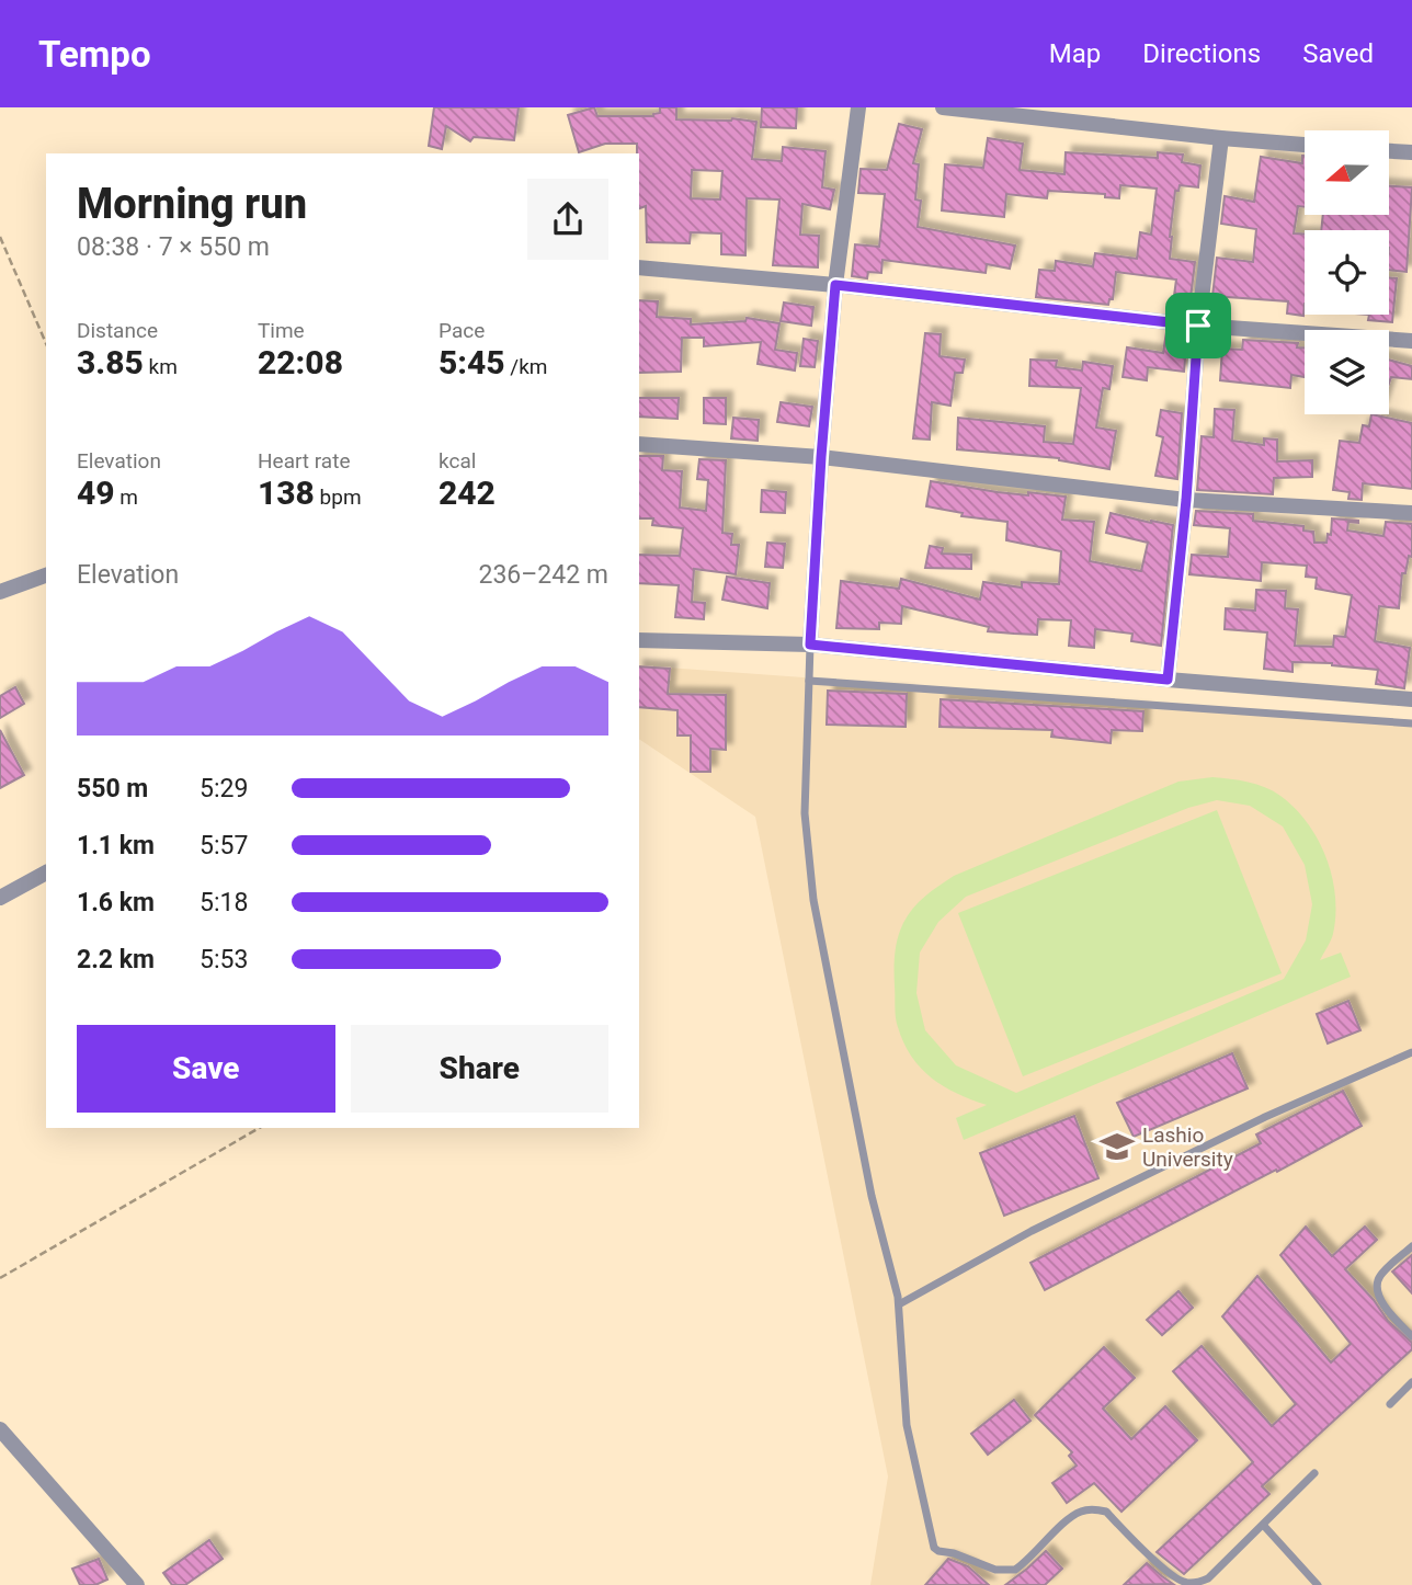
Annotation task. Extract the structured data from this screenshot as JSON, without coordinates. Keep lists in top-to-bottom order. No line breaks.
{"places":{"school or university":["Lashio University"]},"north":"left","page":{"header":"Tempo","nav":["Map","Directions","Saved"],"heading":["Morning run","08:38 · 7 × 550 m"],"stats":[["Distance","3.85 km"],["Time","22:08"],["Pace","5:45 /km"],["Elevation","49 m"],["Heart rate","138 bpm"],["kcal","242"]],"chart":["Elevation","236–242 m"],"list":[{"name":"550 m","note":"5:29"},{"name":"1.1 km","note":"5:57"},{"name":"1.6 km","note":"5:18"},{"name":"2.2 km","note":"5:53"}],"buttons":["Save","Share"]}}
